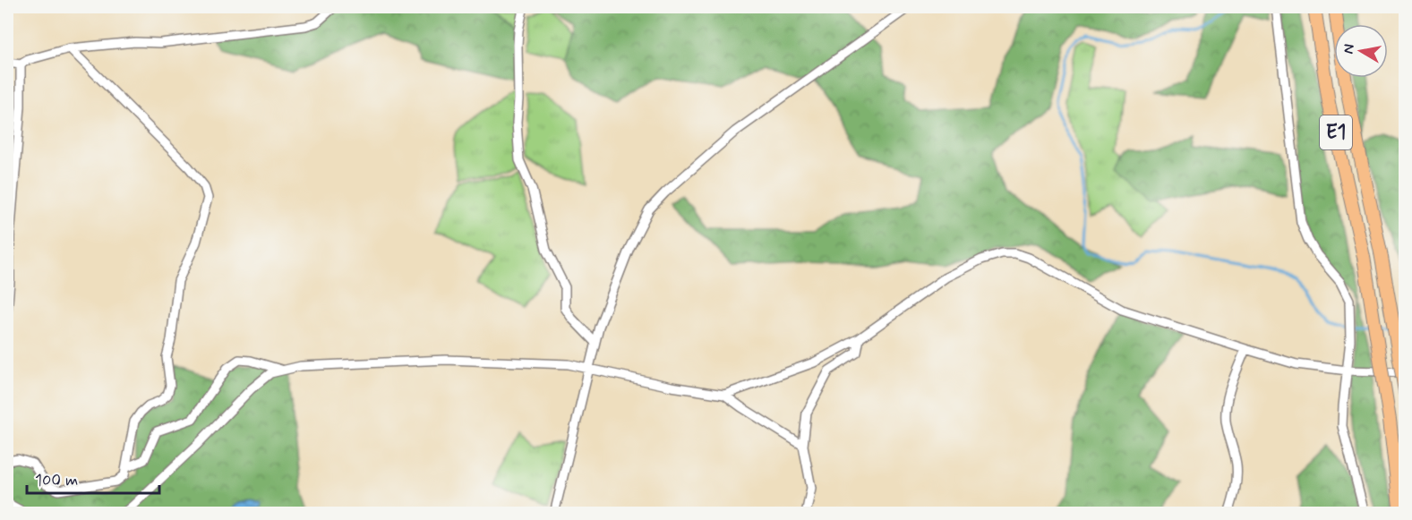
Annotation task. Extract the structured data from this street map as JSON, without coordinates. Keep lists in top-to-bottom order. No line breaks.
{"streets":{"highway":["E1"]},"scale_bar":"100 m","north":"left"}
